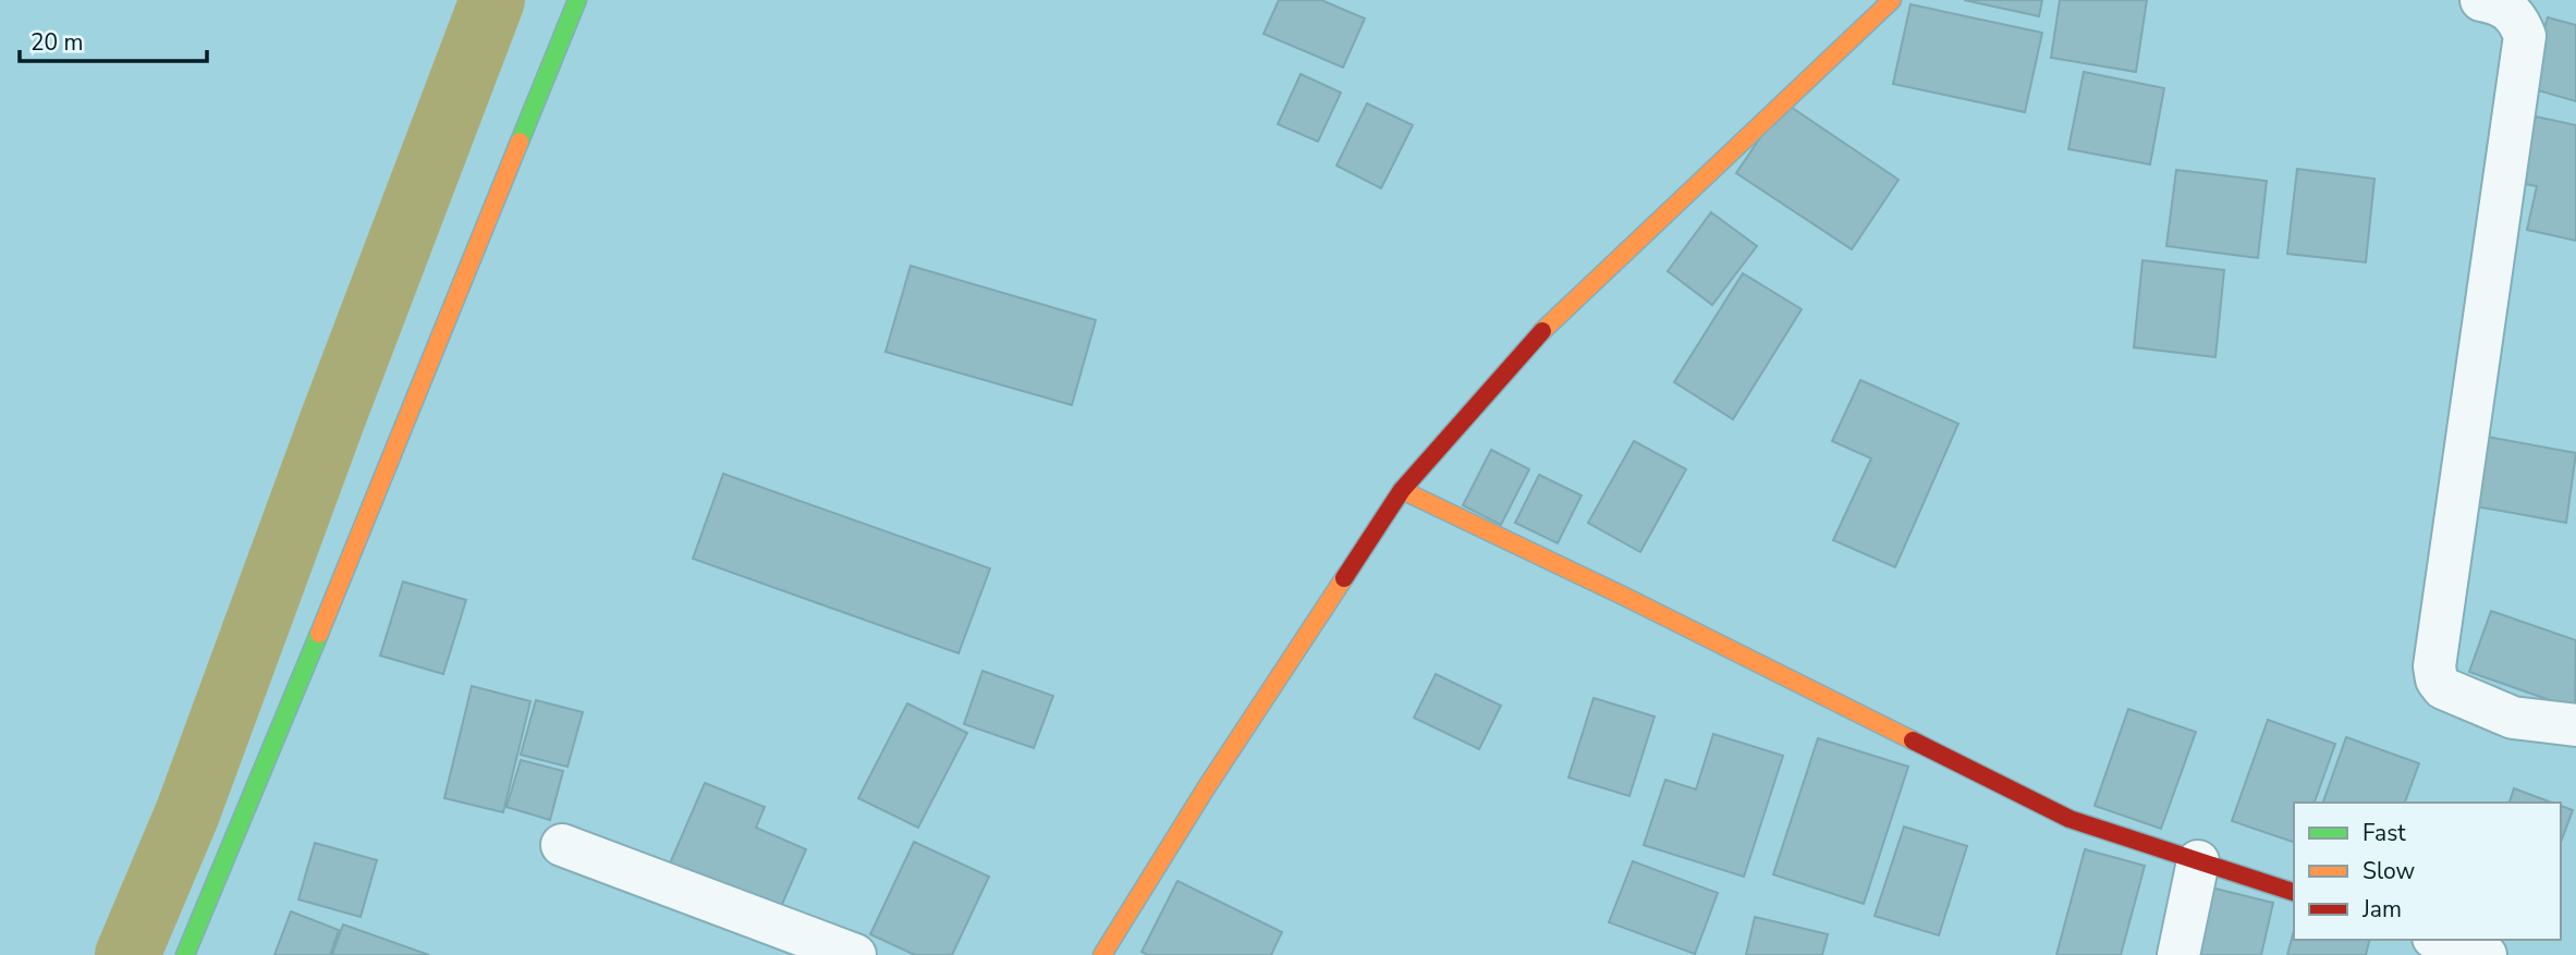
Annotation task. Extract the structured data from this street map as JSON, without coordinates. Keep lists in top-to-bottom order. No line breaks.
{"legend":["Fast","Slow","Jam"],"scale_bar":"20 m"}
